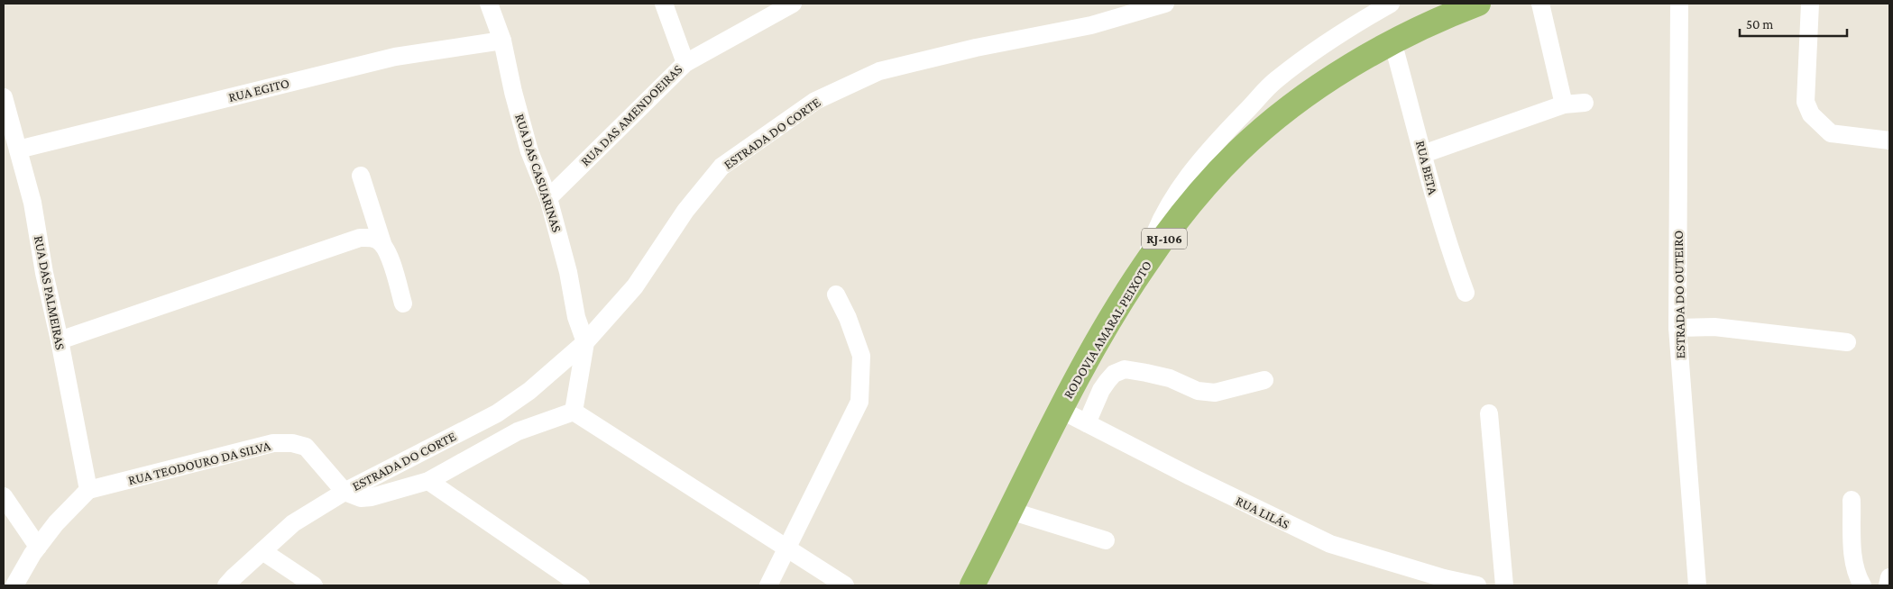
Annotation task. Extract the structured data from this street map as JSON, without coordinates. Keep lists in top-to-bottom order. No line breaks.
{"streets":{"highway":["RJ-106","RODOVIA AMARAL PEIXOTO"],"street":["RUA EGITO","RUA DAS AMENDOEIRAS","ESTRADA DO CORTE","RUA BETA","RUA DAS CASUARINAS","RUA DAS PALMEIRAS","ESTRADA DO OUTEIRO","RUA TEODOURO DA SILVA","RUA LILÁS"]},"crossings":[["RUA EGITO","RUA DAS CASUARINAS"],["RUA EGITO","RUA DAS PALMEIRAS"],["RUA DAS AMENDOEIRAS","RUA DAS CASUARINAS"],["ESTRADA DO CORTE","RUA DAS CASUARINAS"],["ESTRADA DO CORTE","RUA TEODOURO DA SILVA"],["RUA BETA","RODOVIA AMARAL PEIXOTO"],["RUA DAS PALMEIRAS","RUA TEODOURO DA SILVA"],["RODOVIA AMARAL PEIXOTO","RUA LILÁS"]],"scale_bar":"50 m"}
